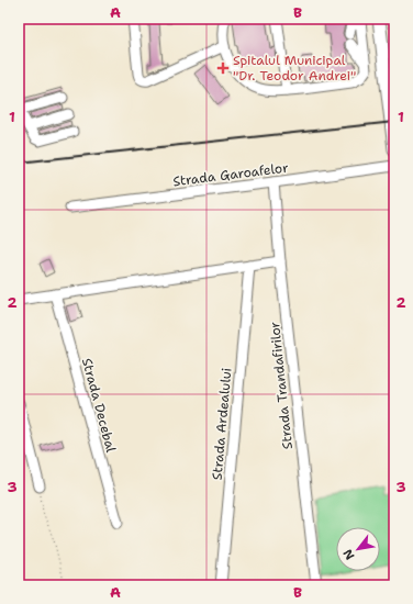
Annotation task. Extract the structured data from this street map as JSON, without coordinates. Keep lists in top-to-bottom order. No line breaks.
{"streets":{"street":["Strada Garoafelor","Strada Trandafirilor","Strada Decebal","Strada Ardealului"]},"crossings":[["Strada Garoafelor","Strada Trandafirilor"]],"places":{"health":["Spitalul Municipal \"Dr. Teodor Andrei\""]},"north":"bottom left","grid":{"columns":["A","B"],"rows":["1","2","3"]}}
